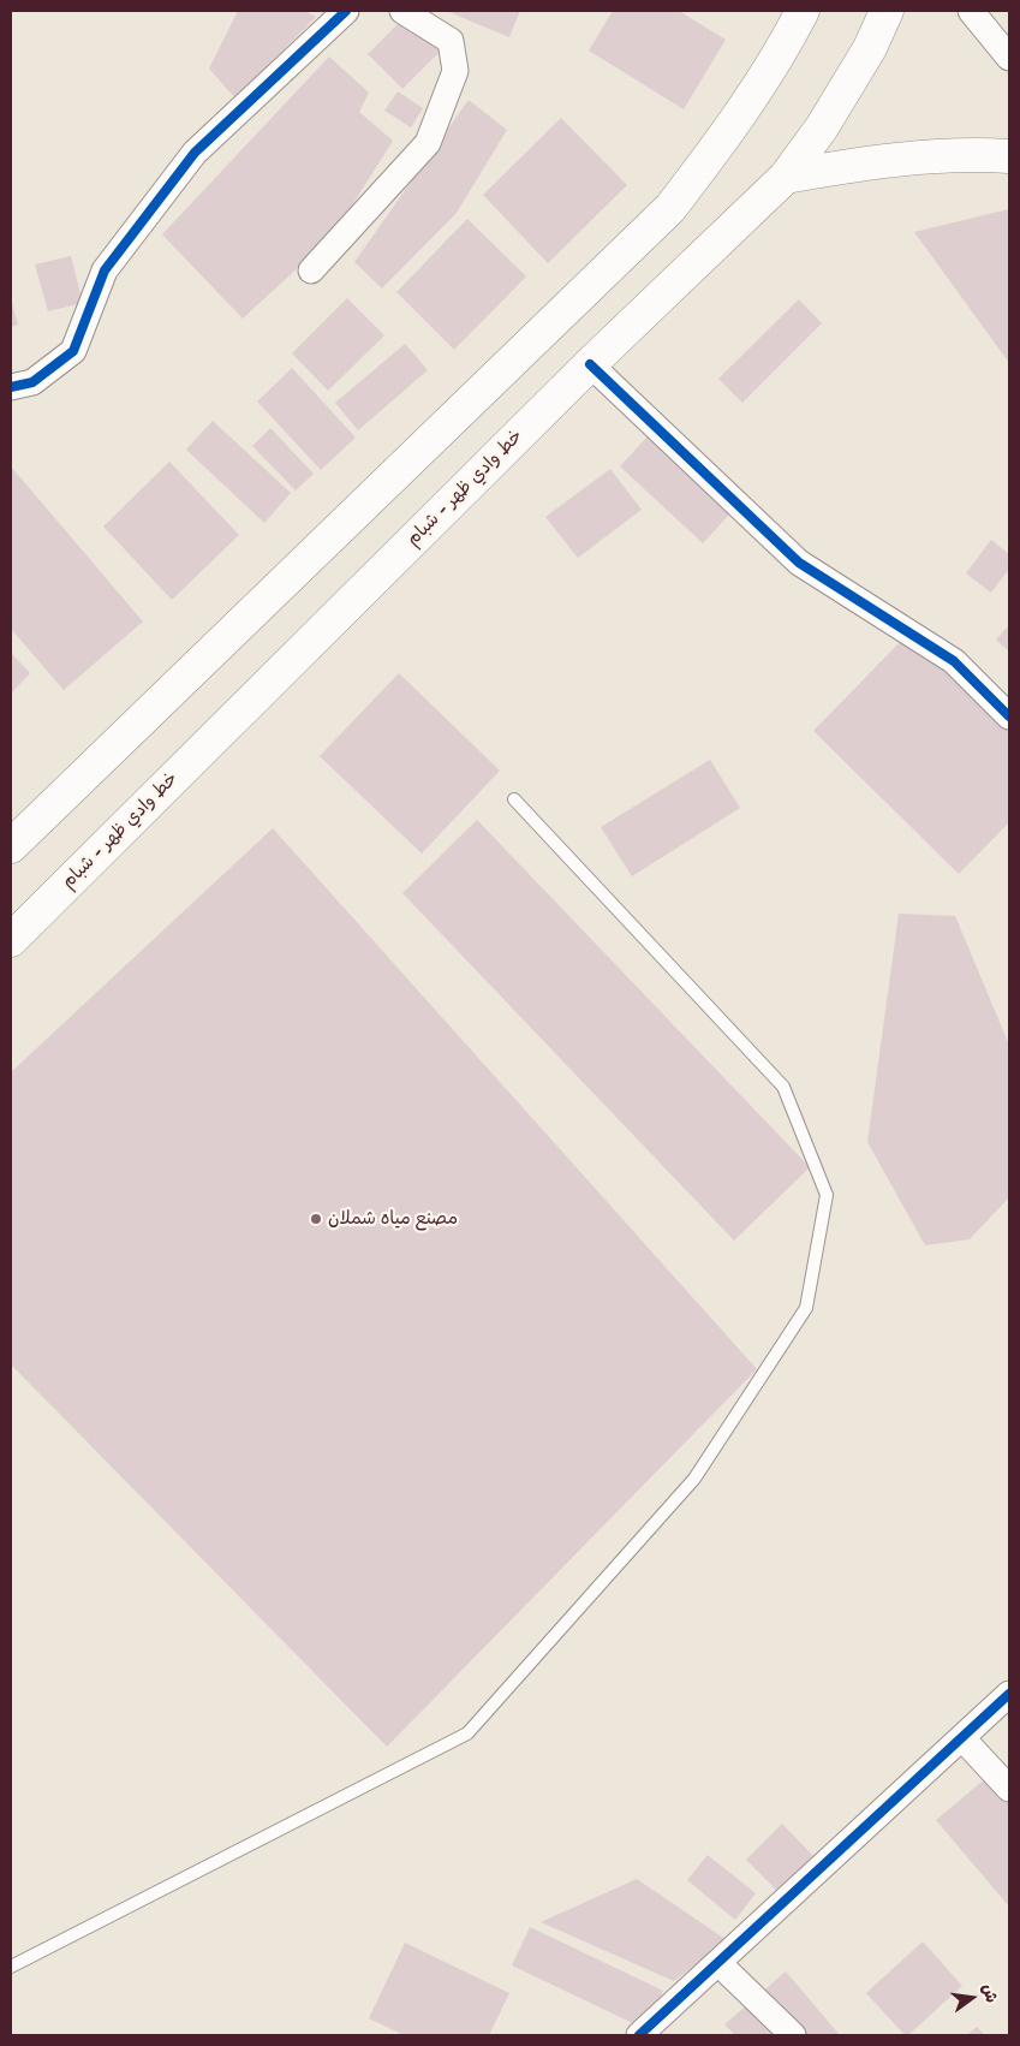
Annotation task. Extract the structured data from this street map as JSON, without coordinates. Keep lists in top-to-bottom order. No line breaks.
{"streets":{"main road":["خط وادي ظهر - شبام"]},"places":["مصنع مياه شملان"],"north":"right"}
